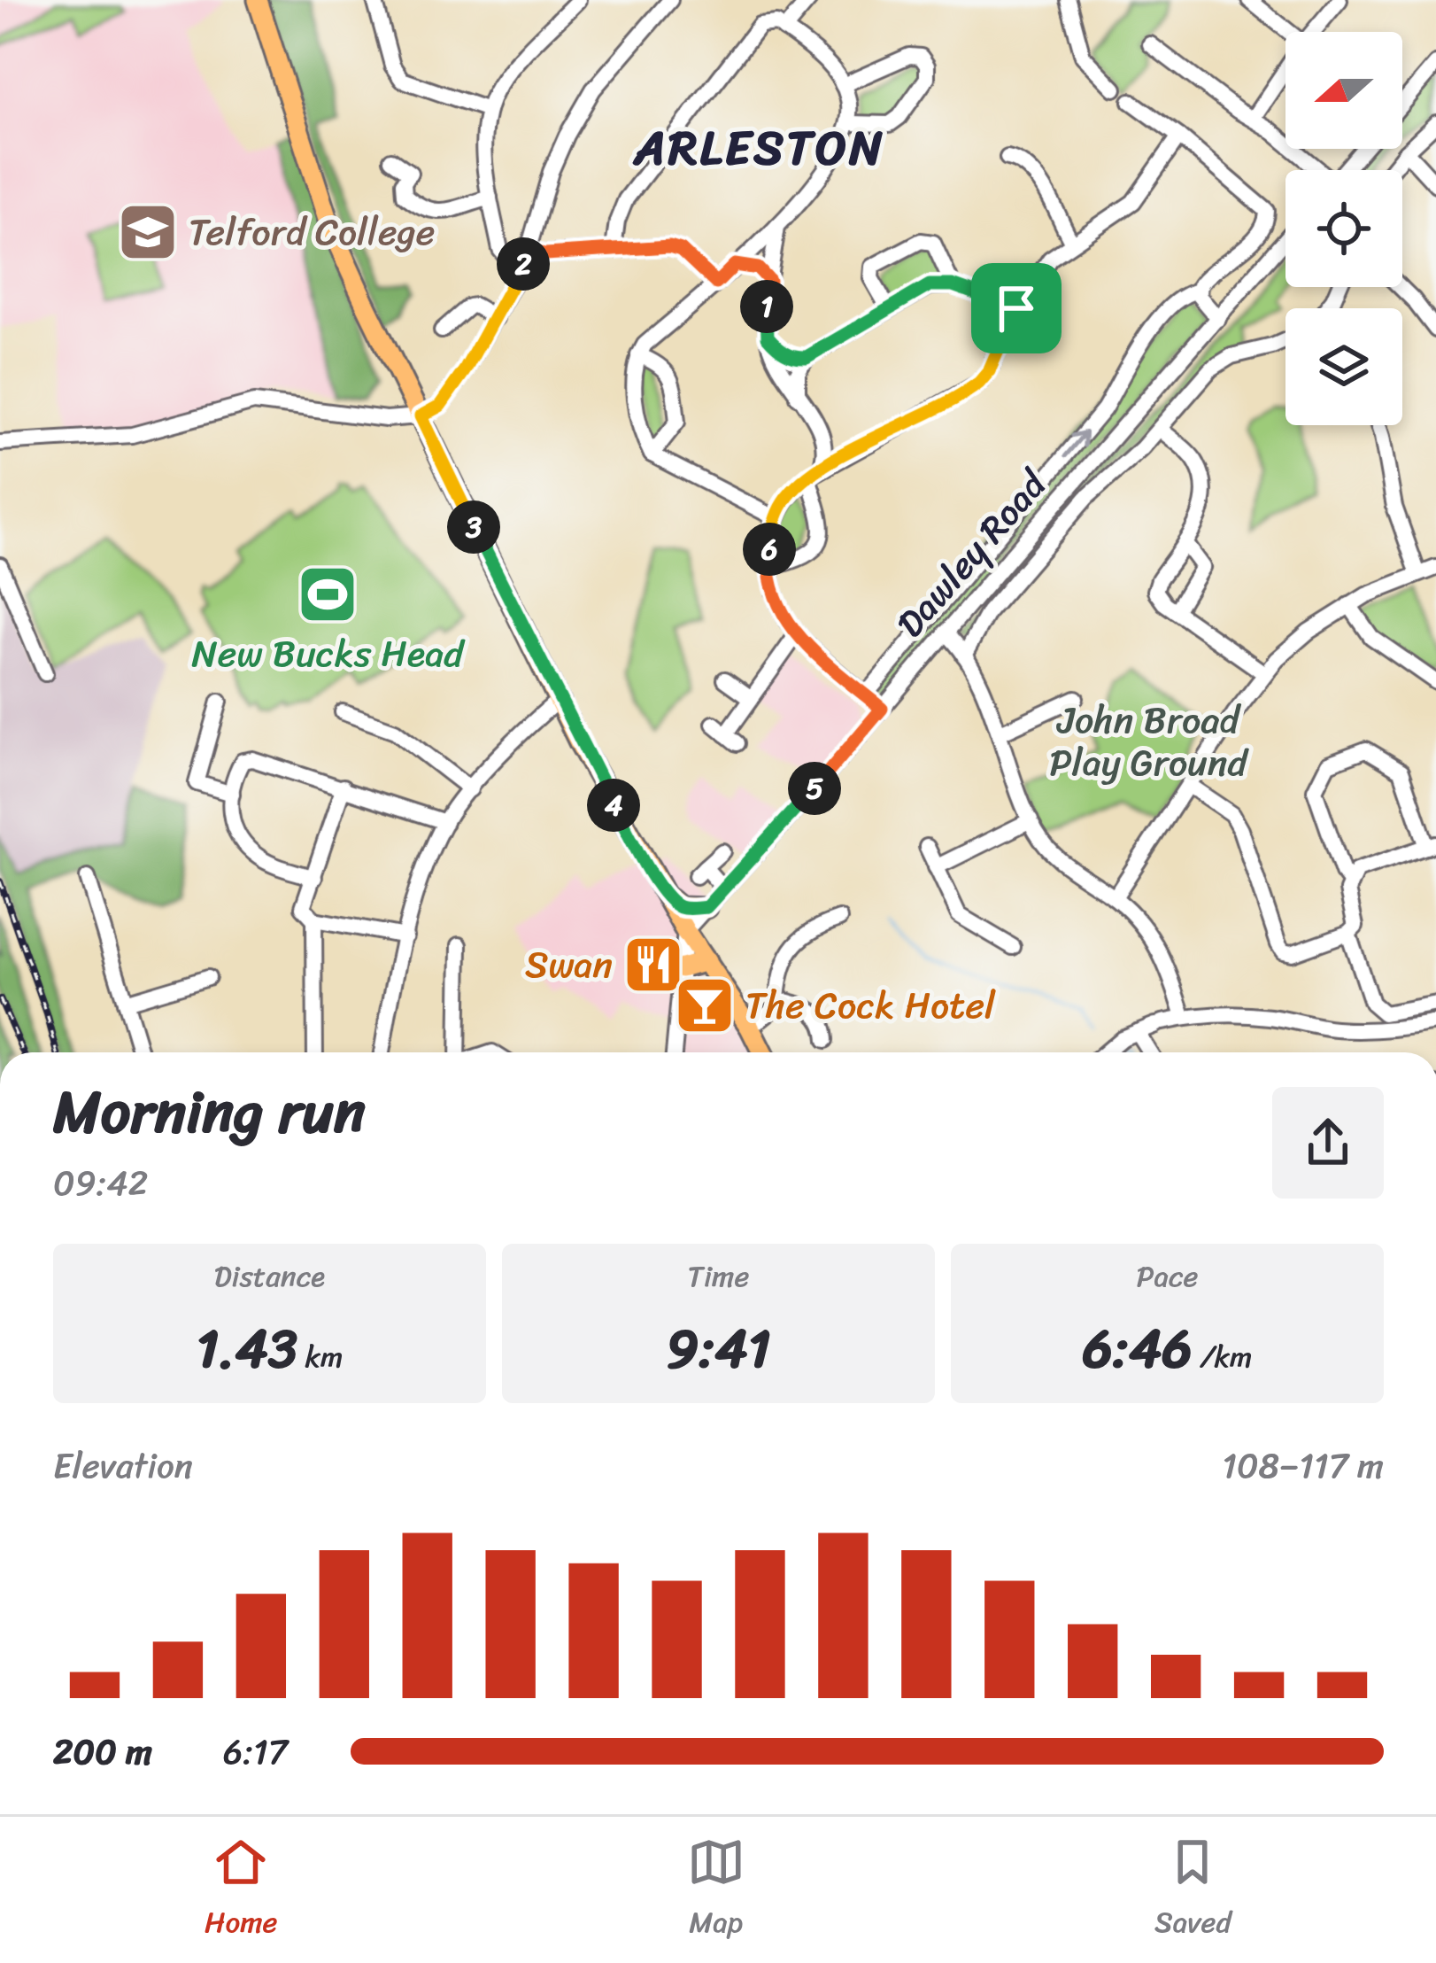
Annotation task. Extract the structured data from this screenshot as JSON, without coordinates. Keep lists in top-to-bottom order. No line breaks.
{"streets":{"street":["Dawley Road"]},"districts":["ARLESTON"],"parks":["John Broad Play Ground"],"places":{"school or university":["Telford College"],"sports":["New Bucks Head"],"restaurant":["Swan"],"bar":["The Cock Hotel"]},"north":"left","page":{"pins":["2","1","3","6","5","4"],"heading":["Morning run","09:42"],"stats":[["Distance","1.43 km"],["Time","9:41"],["Pace","6:46 /km"]],"chart":["Elevation","108–117 m"],"list":[{"name":"200 m","note":"6:17"}],"tabs":["Home","Map","Saved"]}}
